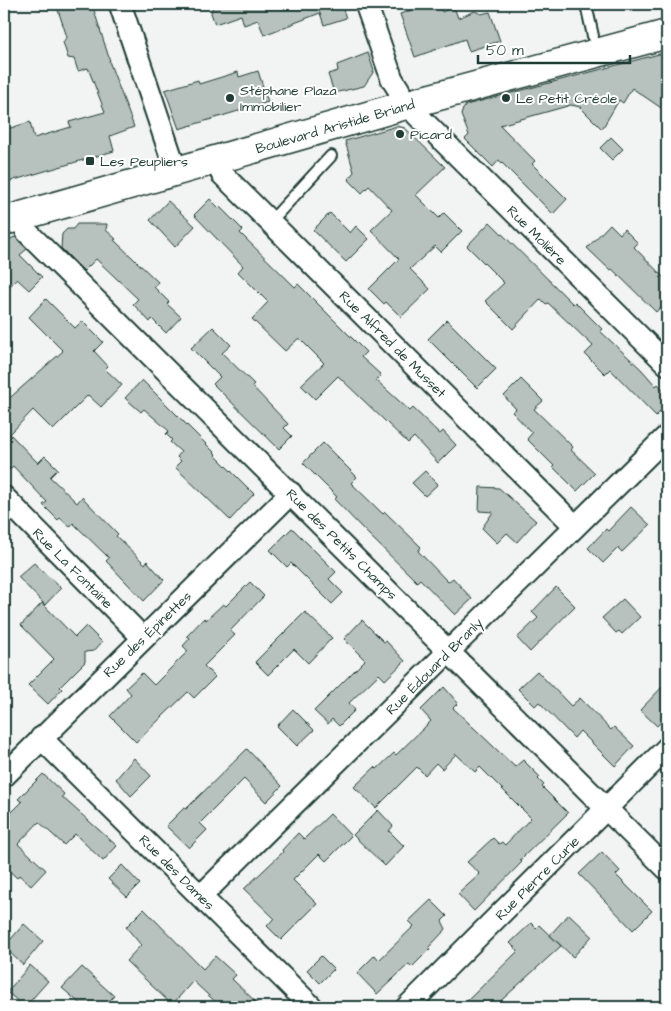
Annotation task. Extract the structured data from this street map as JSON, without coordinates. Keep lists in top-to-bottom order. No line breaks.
{"streets":{"main road":["Boulevard Aristide Briand"],"street":["Rue Molière","Rue Alfred de Musset","Rue des Petits Champs","Rue La Fontaine","Rue des Épinettes","Rue Édouard Branly","Rue des Dames","Rue Pierre Curie"]},"crossings":[["Boulevard Aristide Briand","Rue Molière"],["Boulevard Aristide Briand","Rue Alfred de Musset"],["Boulevard Aristide Briand","Rue des Petits Champs"],["Rue Alfred de Musset","Rue Édouard Branly"],["Rue des Petits Champs","Rue des Épinettes"],["Rue des Petits Champs","Rue Édouard Branly"],["Rue des Petits Champs","Rue Pierre Curie"],["Rue La Fontaine","Rue des Épinettes"],["Rue des Épinettes","Rue des Dames"],["Rue Édouard Branly","Rue des Dames"]],"places":{"other":["Stéphane Plaza Immobilier","Le Petit Créole","Picard"],"transit":["Les Peupliers"]},"scale_bar":"50 m"}
